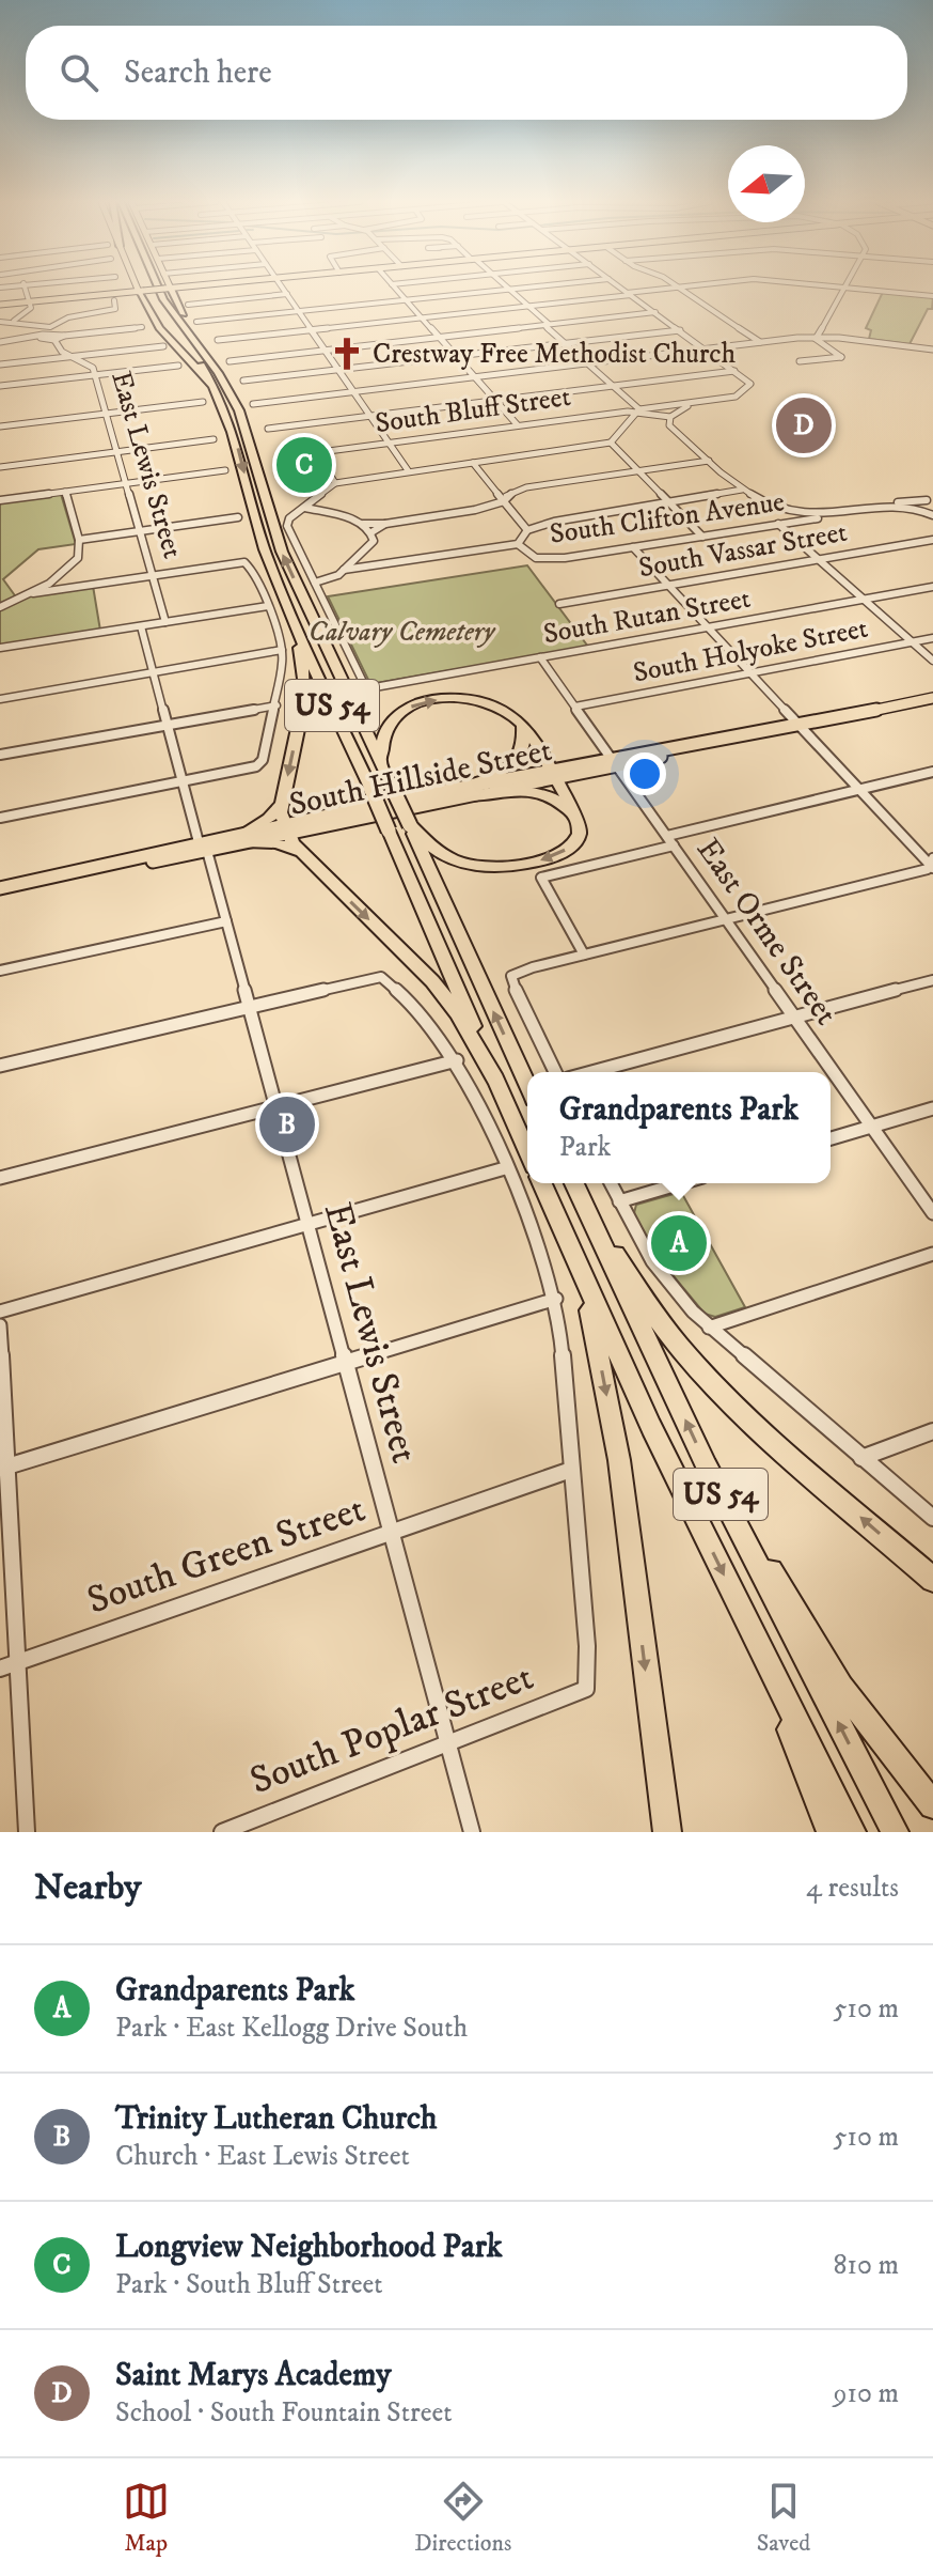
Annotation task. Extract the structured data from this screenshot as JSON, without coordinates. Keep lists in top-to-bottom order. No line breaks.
{"streets":{"highway":["US 54"],"main road":["South Hillside Street"],"street":["South Bluff Street","East Lewis Street","South Clifton Avenue","South Vassar Street","South Rutan Street","South Holyoke Street","East Orme Street","South Green Street","South Poplar Street"]},"crossings":[["South Bluff Street","South Clifton Avenue"],["East Lewis Street","South Hillside Street"],["East Lewis Street","South Green Street"],["East Lewis Street","South Poplar Street"],["South Rutan Street","East Orme Street"],["South Holyoke Street","East Orme Street"],["South Hillside Street","East Orme Street"],["South Green Street","South Poplar Street"]],"parks":["Calvary Cemetery"],"places":{"church":["Crestway Free Methodist Church"]},"north":"left","page":{"search":"Search here","pins":["D","C","B","A"],"popup":["Grandparents Park","Park"],"heading":["Nearby","4 results"],"list":[{"mark":"A","name":"Grandparents Park","note":"Park · East Kellogg Drive South","value":"510 m"},{"mark":"B","name":"Trinity Lutheran Church","note":"Church · East Lewis Street","value":"510 m"},{"mark":"C","name":"Longview Neighborhood Park","note":"Park · South Bluff Street","value":"810 m"},{"mark":"D","name":"Saint Marys Academy","note":"School · South Fountain Street","value":"910 m"}],"nav":["Map","Directions","Saved"]}}
